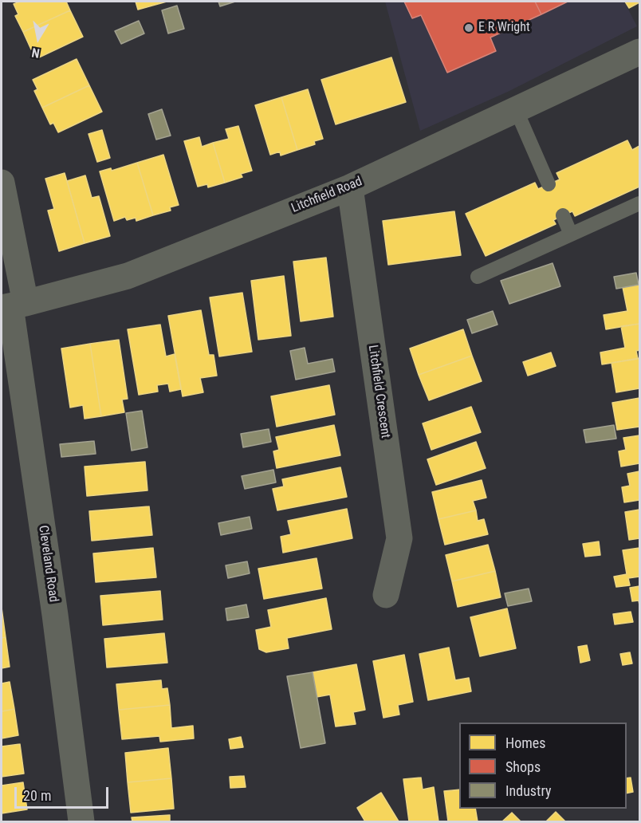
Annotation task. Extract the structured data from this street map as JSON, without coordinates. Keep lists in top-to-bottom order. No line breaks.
{"streets":{"street":["Litchfield Road","Litchfield Crescent","Cleveland Road"]},"crossings":[["Litchfield Road","Litchfield Crescent"],["Litchfield Road","Cleveland Road"]],"places":["E R Wright"],"legend":["Homes","Shops","Industry"],"scale_bar":"20 m","north":"bottom"}
